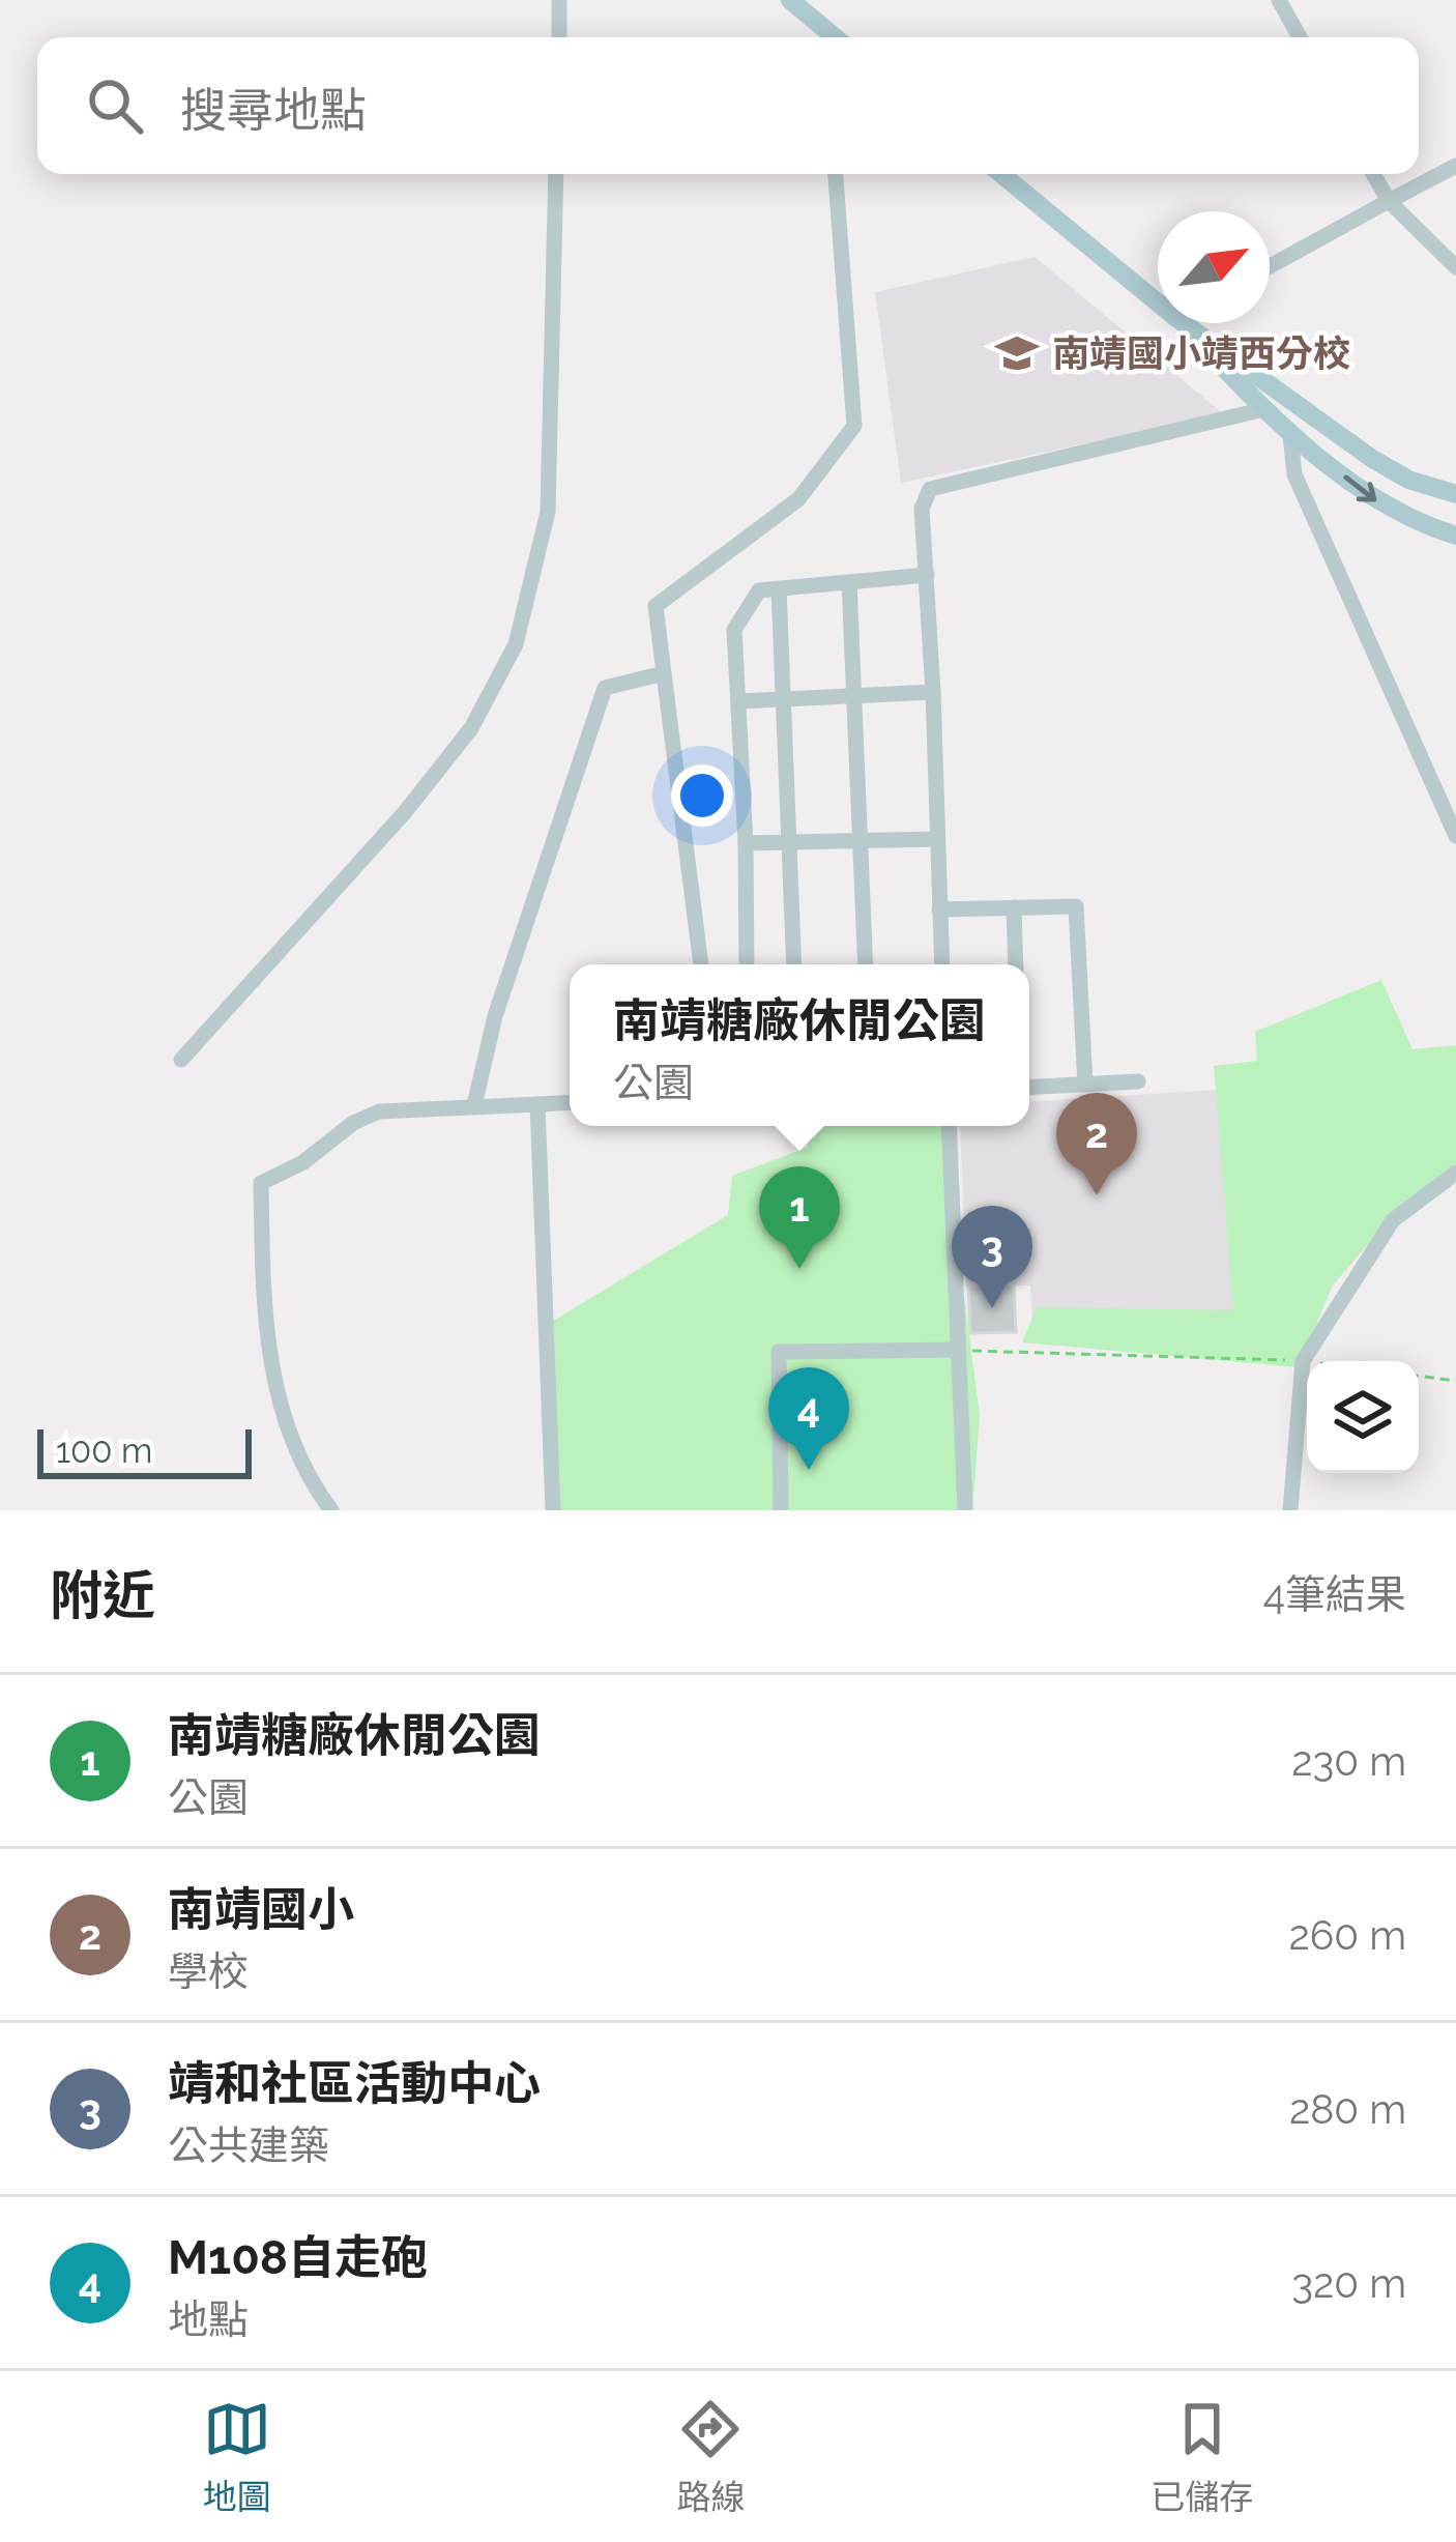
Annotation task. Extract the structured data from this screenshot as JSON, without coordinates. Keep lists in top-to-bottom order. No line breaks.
{"places":{"school or university":["南靖國小靖西分校"]},"scale_bar":"100 m","north":"top right","page":{"search":"搜尋地點","popup":["南靖糖廠休閒公園","公園"],"pins":["2","1","3","4"],"scale":"100 m","heading":["附近","4筆結果"],"list":[{"mark":"1","name":"南靖糖廠休閒公園","note":"公園","value":"230 m"},{"mark":"2","name":"南靖國小","note":"學校","value":"260 m"},{"mark":"3","name":"靖和社區活動中心","note":"公共建築","value":"280 m"},{"mark":"4","name":"M108自走砲","note":"地點","value":"320 m"}],"nav":["地圖","路線","已儲存"]}}
